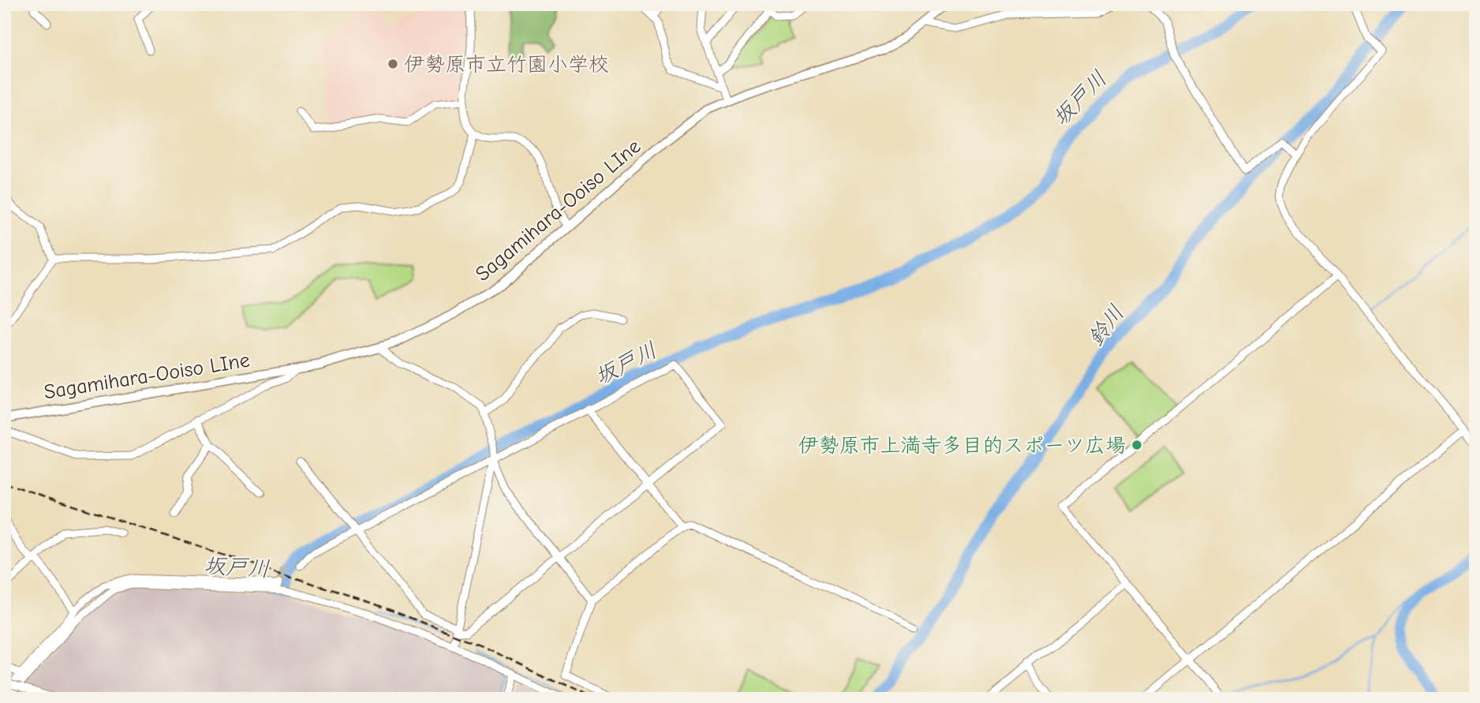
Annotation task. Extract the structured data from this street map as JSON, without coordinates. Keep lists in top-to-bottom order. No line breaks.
{"streets":{"main road":["Sagamihara-Ooiso LIne"]},"water":["坂戸川","鈴川"],"places":["伊勢原市立竹園小学校","伊勢原市上満寺多目的スポーツ広場"]}
